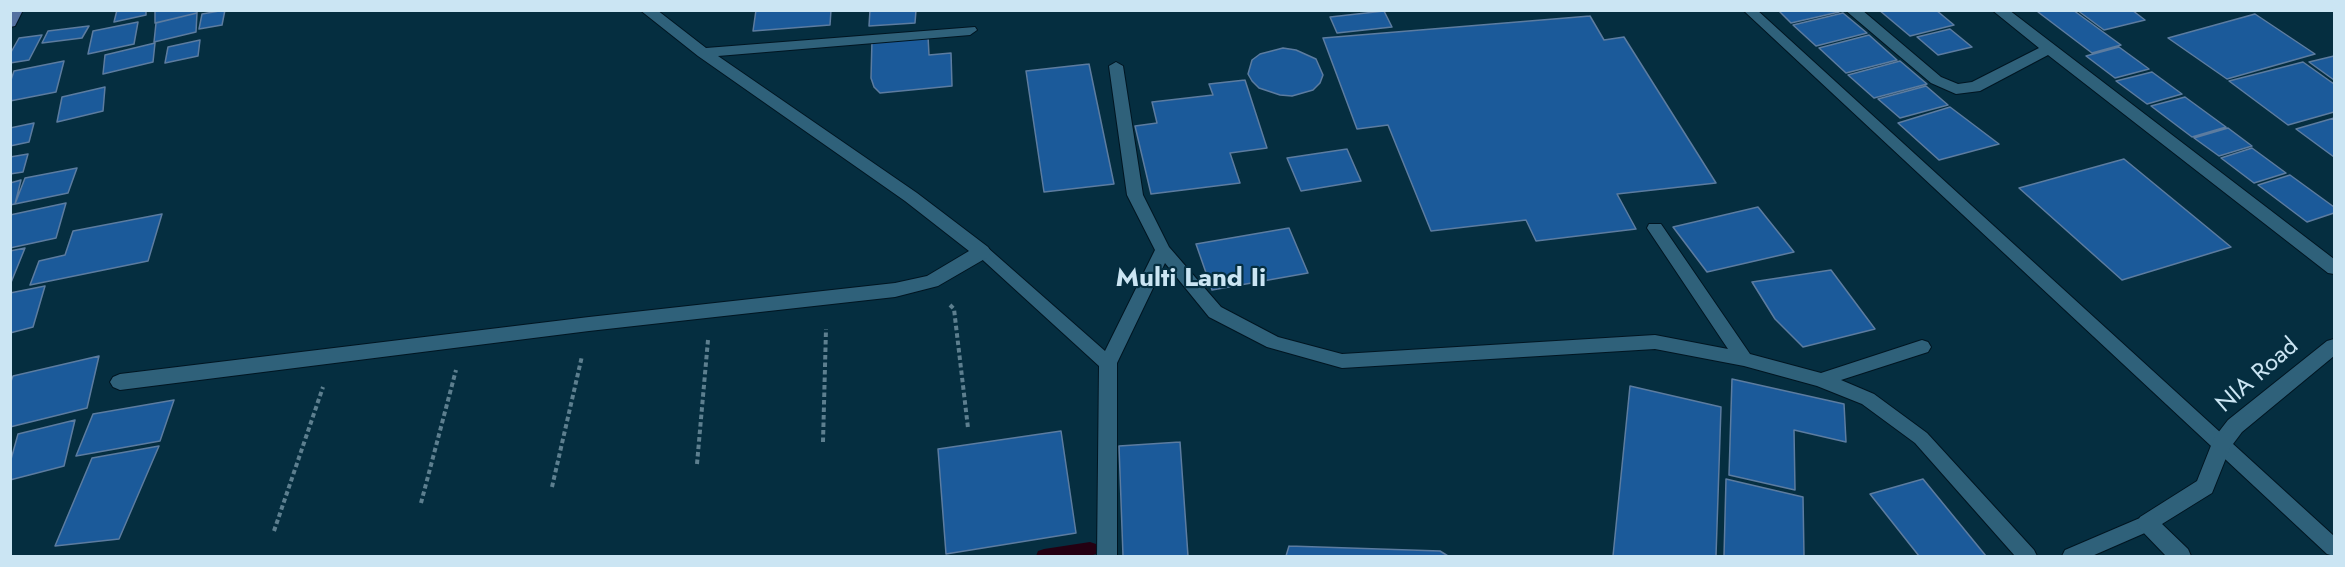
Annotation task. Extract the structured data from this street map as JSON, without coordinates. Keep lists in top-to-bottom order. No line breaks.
{"streets":{"street":["NIA Road"]},"districts":["Multi Land Ii"]}
